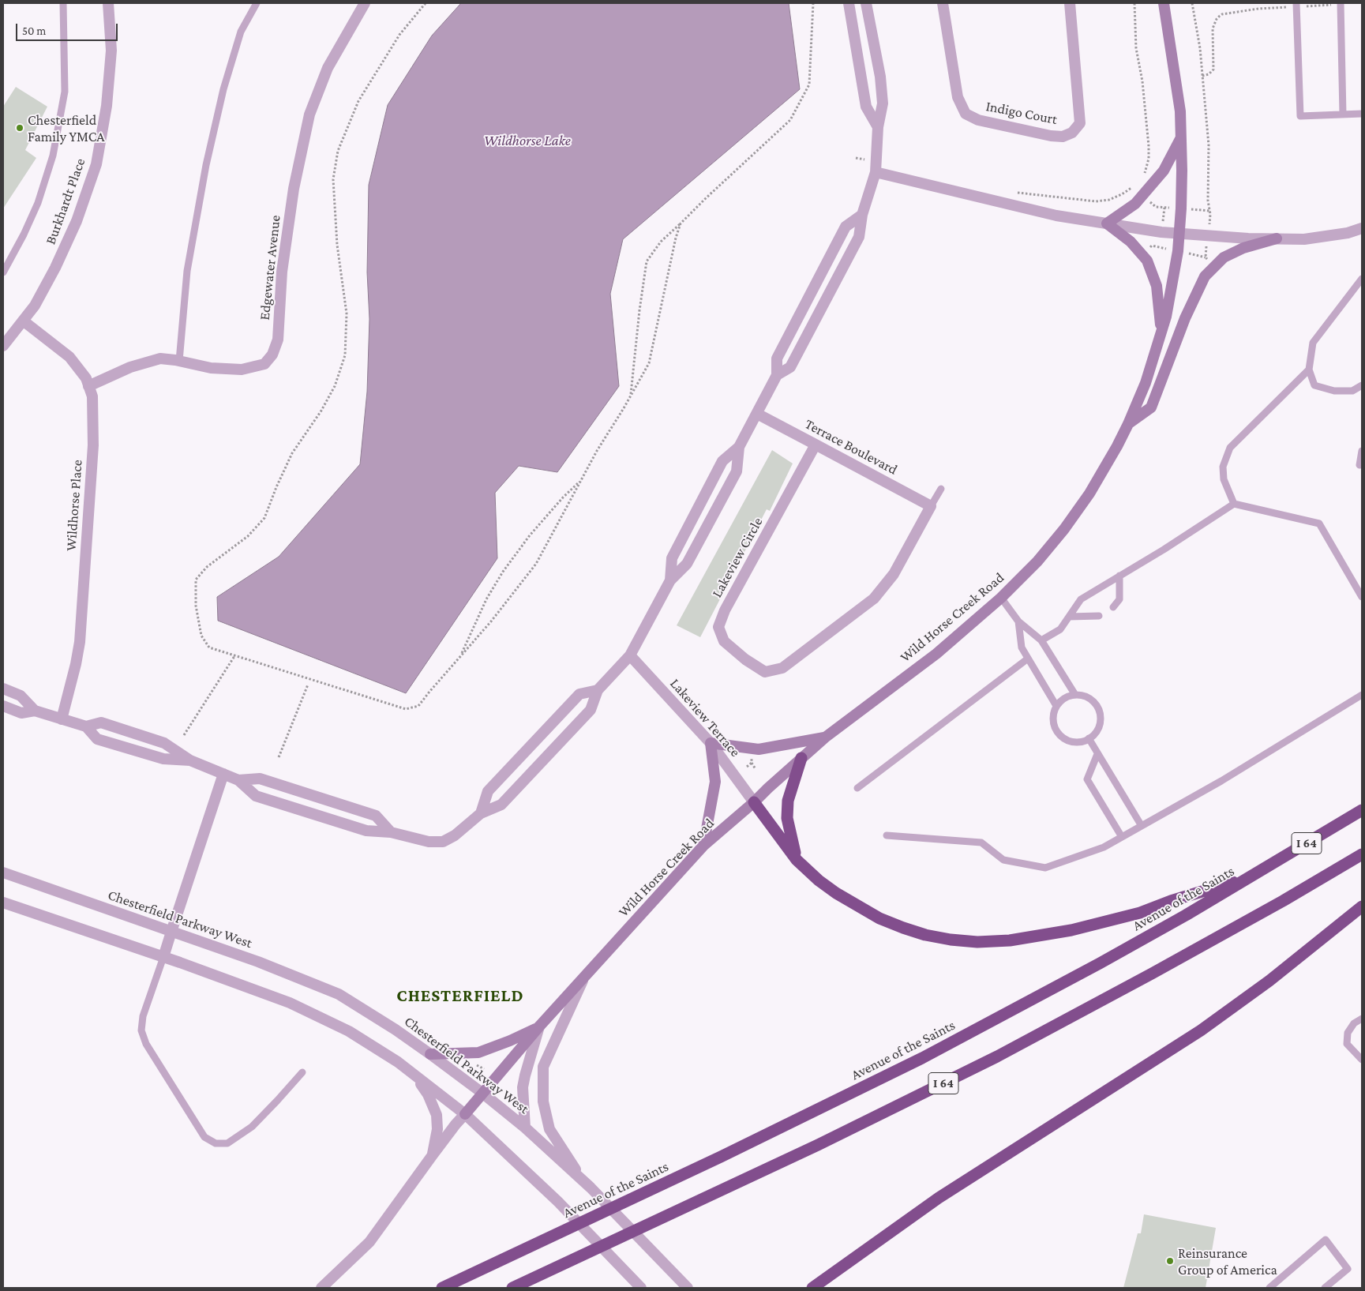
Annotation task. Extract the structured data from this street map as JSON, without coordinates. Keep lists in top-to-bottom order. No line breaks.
{"streets":{"highway":["I 64","Avenue of the Saints"],"main road":["Wild Horse Creek Road"],"street":["Indigo Court","Burkhardt Place","Edgewater Avenue","Terrace Boulevard","Wildhorse Place","Lakeview Circle","Lakeview Terrace","Chesterfield Parkway West"]},"crossings":[["Burkhardt Place","Wildhorse Place"],["Edgewater Avenue","Wildhorse Place"],["Terrace Boulevard","Lakeview Circle"],["Wild Horse Creek Road","Lakeview Terrace"],["Wild Horse Creek Road","Chesterfield Parkway West"]],"districts":["CHESTERFIELD"],"water":["Wildhorse Lake"],"places":["Chesterfield Family YMCA","Reinsurance Group of America"],"scale_bar":"50 m"}
